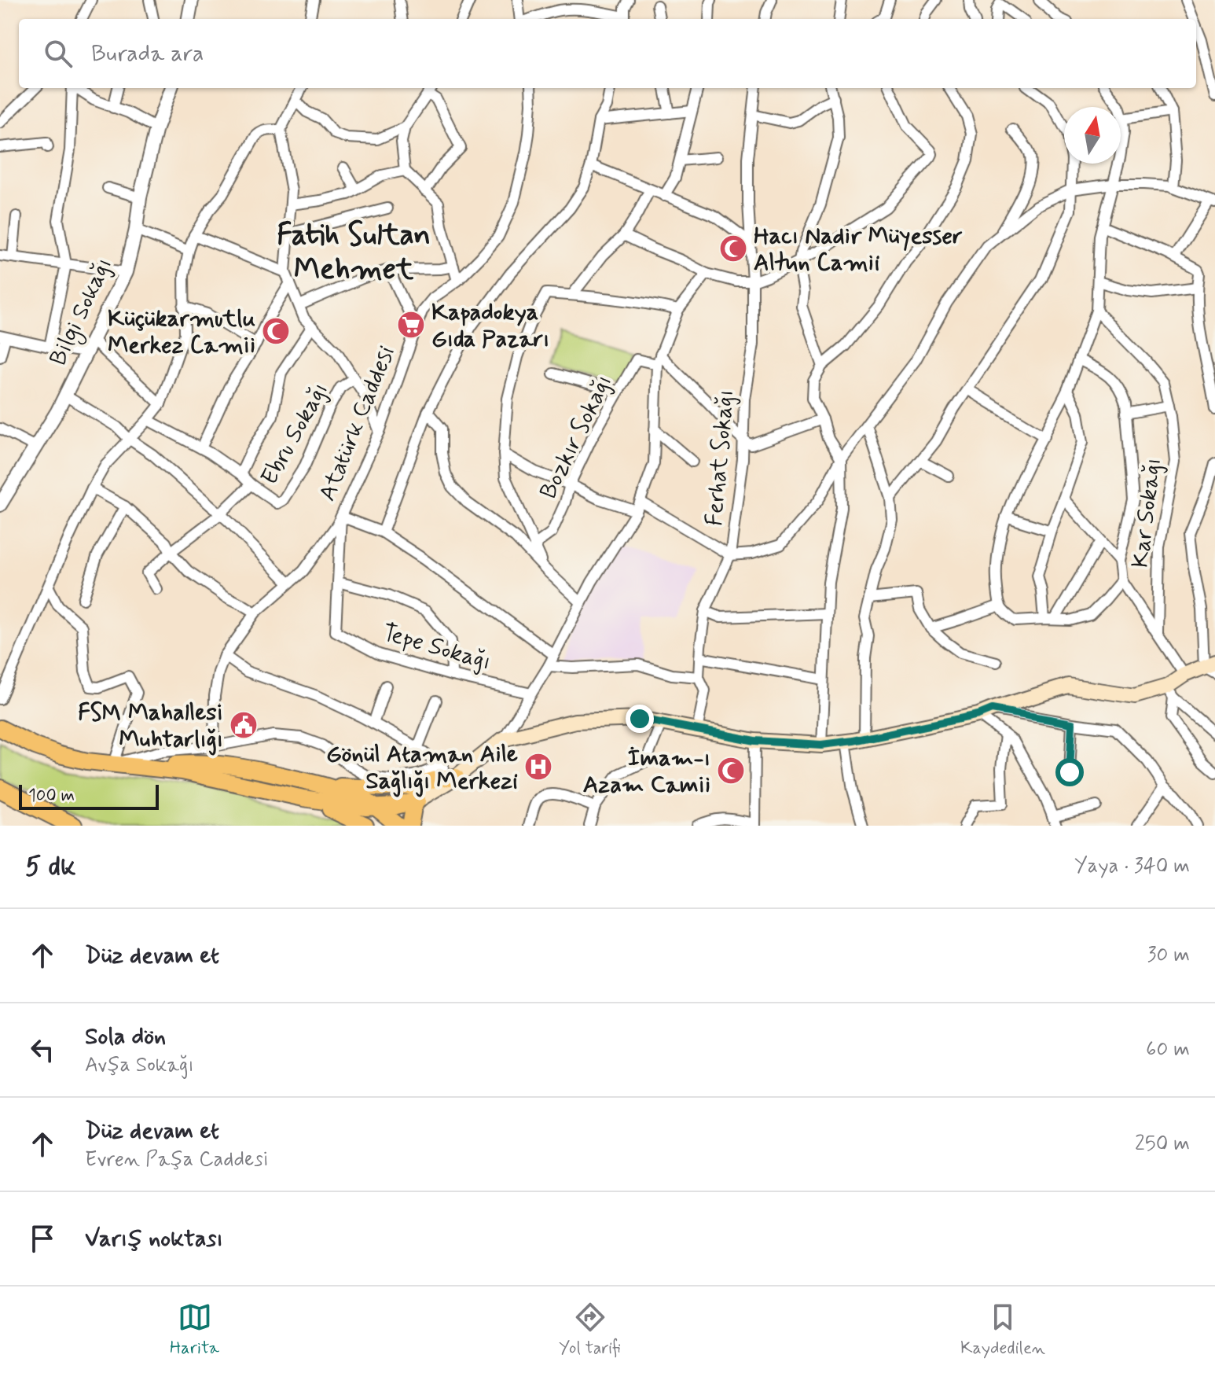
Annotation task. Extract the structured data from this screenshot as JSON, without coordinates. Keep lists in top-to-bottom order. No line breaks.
{"streets":{"street":["Bilgi Sokağı","Atatürk Caddesi","Ebru Sokağı","Bozkır Sokağı","Ferhat Sokağı","Kar Sokağı","Tepe Sokağı"]},"crossings":[["Atatürk Caddesi","Tepe Sokağı"]],"districts":["Fatih Sultan Mehmet"],"places":{"mosque":["Hacı Nadir Müyesser Altun Camii","Küçükarmutlu Merkez Camii","İmam-ı Azam Camii"],"supermarket":["Kapadokya Gıda Pazarı"],"public building":["FSM Mahallesi Muhtarlığı"],"hospital":["Gönül Ataman Aile Sağlığı Merkezi"]},"scale_bar":"100 m","north":"top","page":{"search":"Burada ara","scale":"100 m","heading":["5 dk","Yaya · 340 m"],"list":[["Düz devam et","30 m"],["Sola dön","Avşa Sokağı","60 m"],["Düz devam et","Evren Paşa Caddesi","250 m"],"Varış noktası"],"nav":["Harita","Yol tarifi","Kaydedilen"]}}
